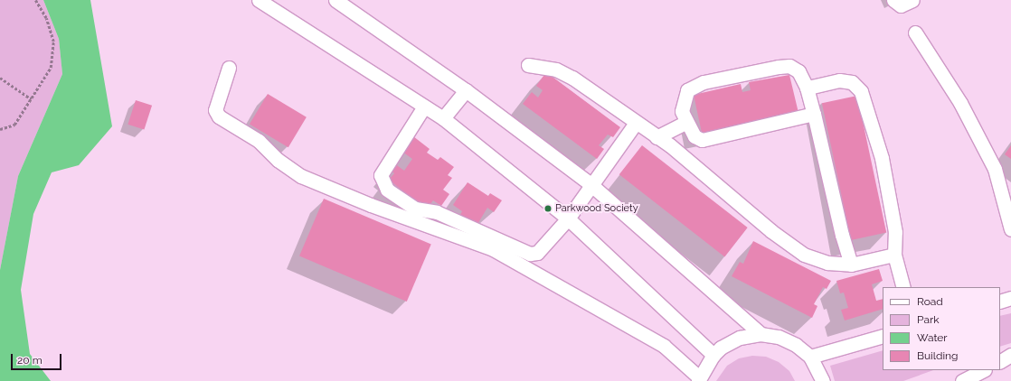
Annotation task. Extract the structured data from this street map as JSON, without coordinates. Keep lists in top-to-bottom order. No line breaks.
{"places":["Parkwood Society"],"legend":["Road","Park","Water","Building"],"scale_bar":"20 m"}
